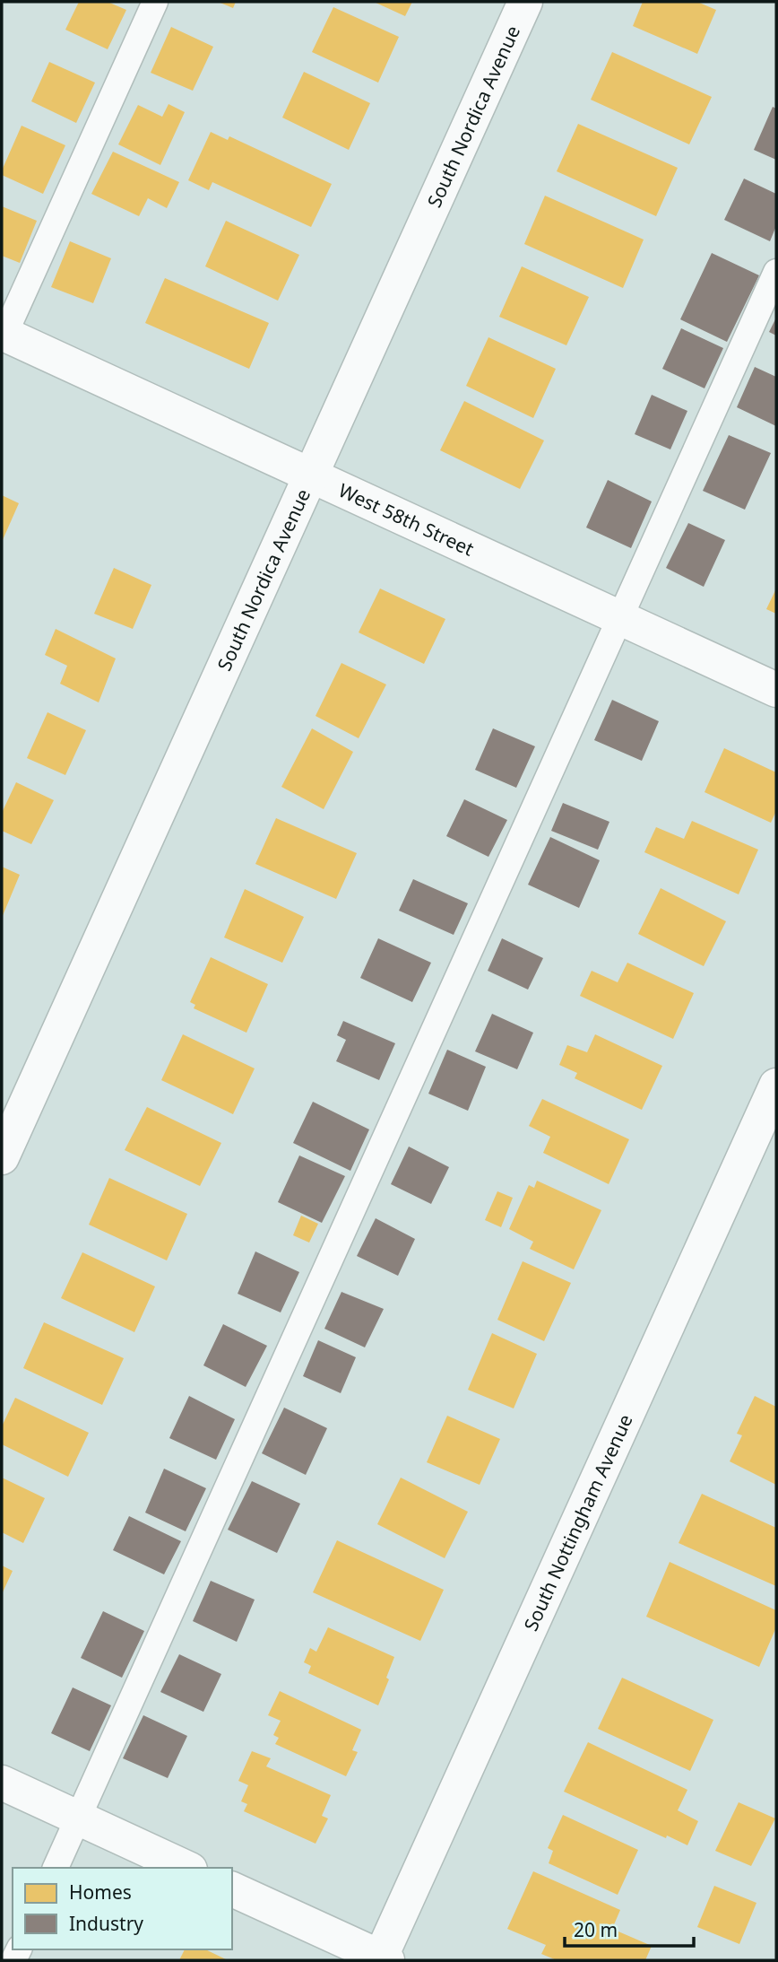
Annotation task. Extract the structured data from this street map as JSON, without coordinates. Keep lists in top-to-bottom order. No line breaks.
{"streets":{"street":["South Nordica Avenue","West 58th Street","South Nottingham Avenue"]},"crossings":[["South Nordica Avenue","West 58th Street"]],"legend":["Homes","Industry"],"scale_bar":"20 m"}
